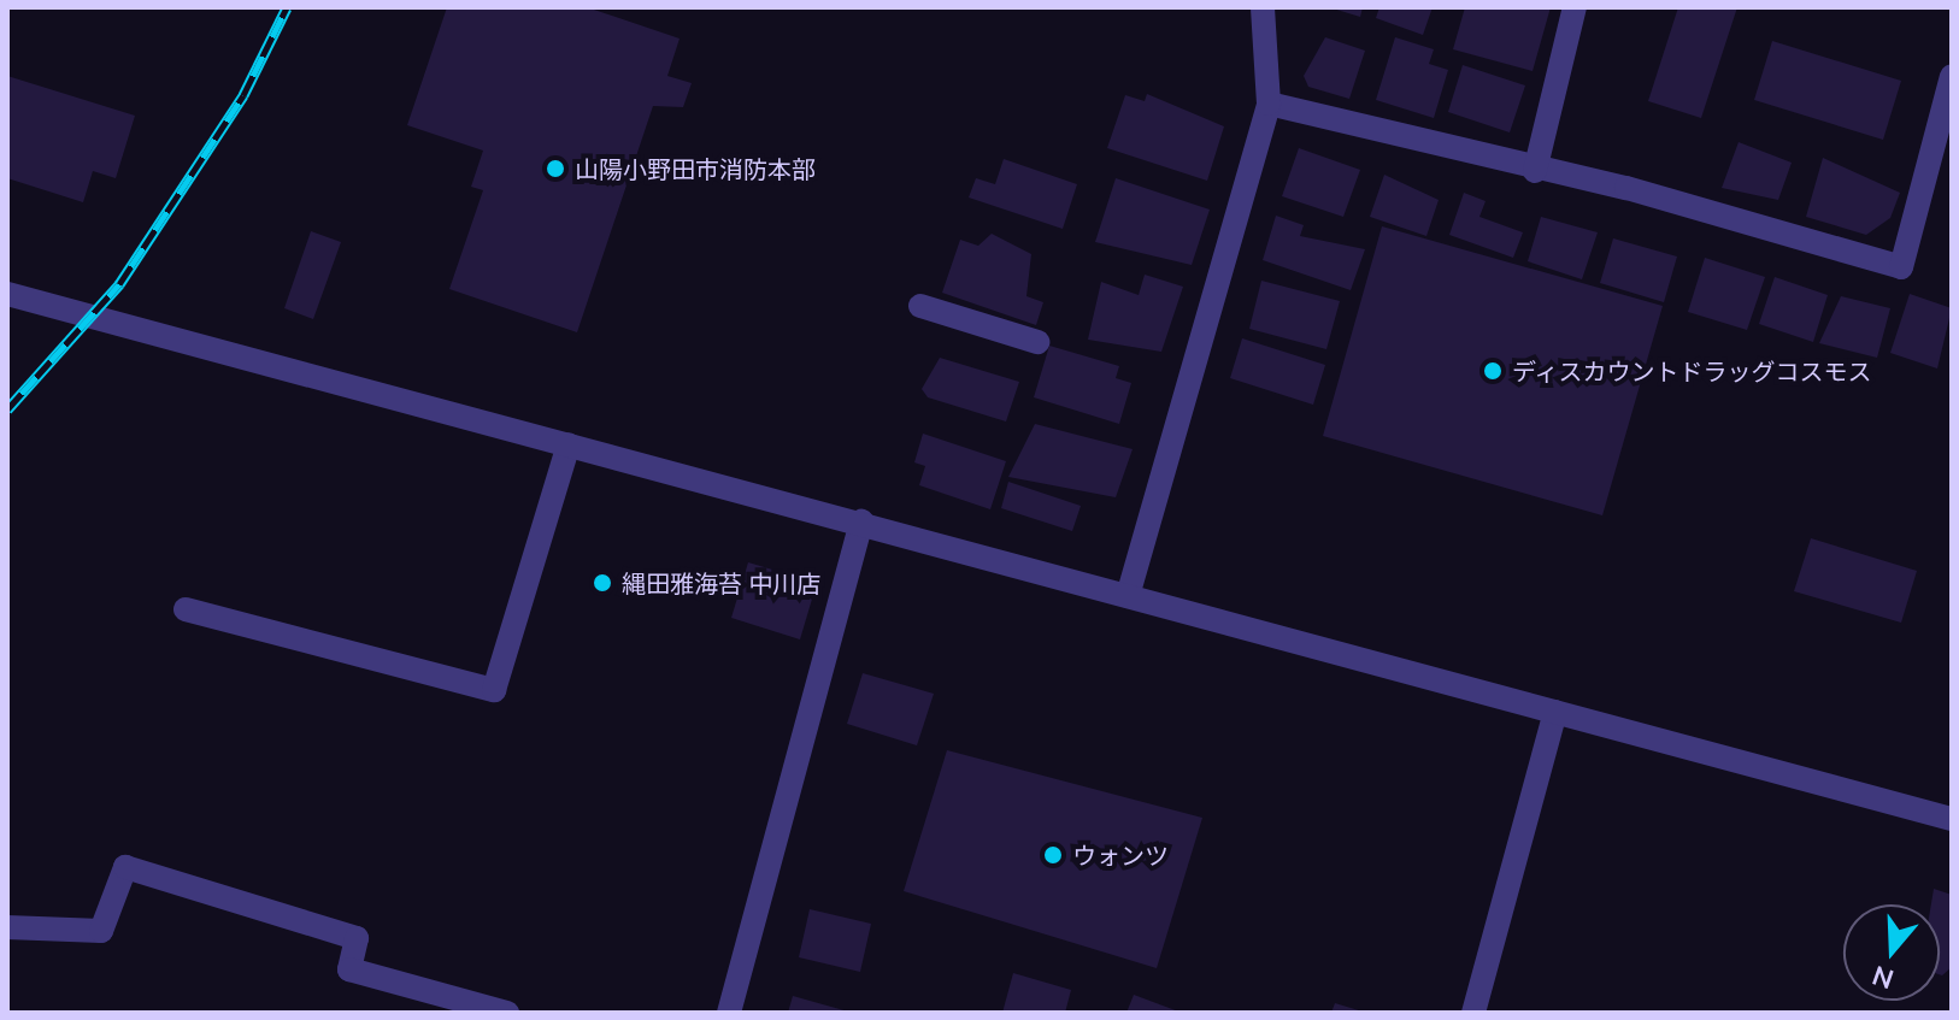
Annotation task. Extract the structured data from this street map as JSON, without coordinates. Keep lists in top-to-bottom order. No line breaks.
{"places":["山陽小野田市消防本部","ディスカウントドラッグコスモス","縄田雅海苔 中川店","ウォンツ"],"north":"bottom"}
